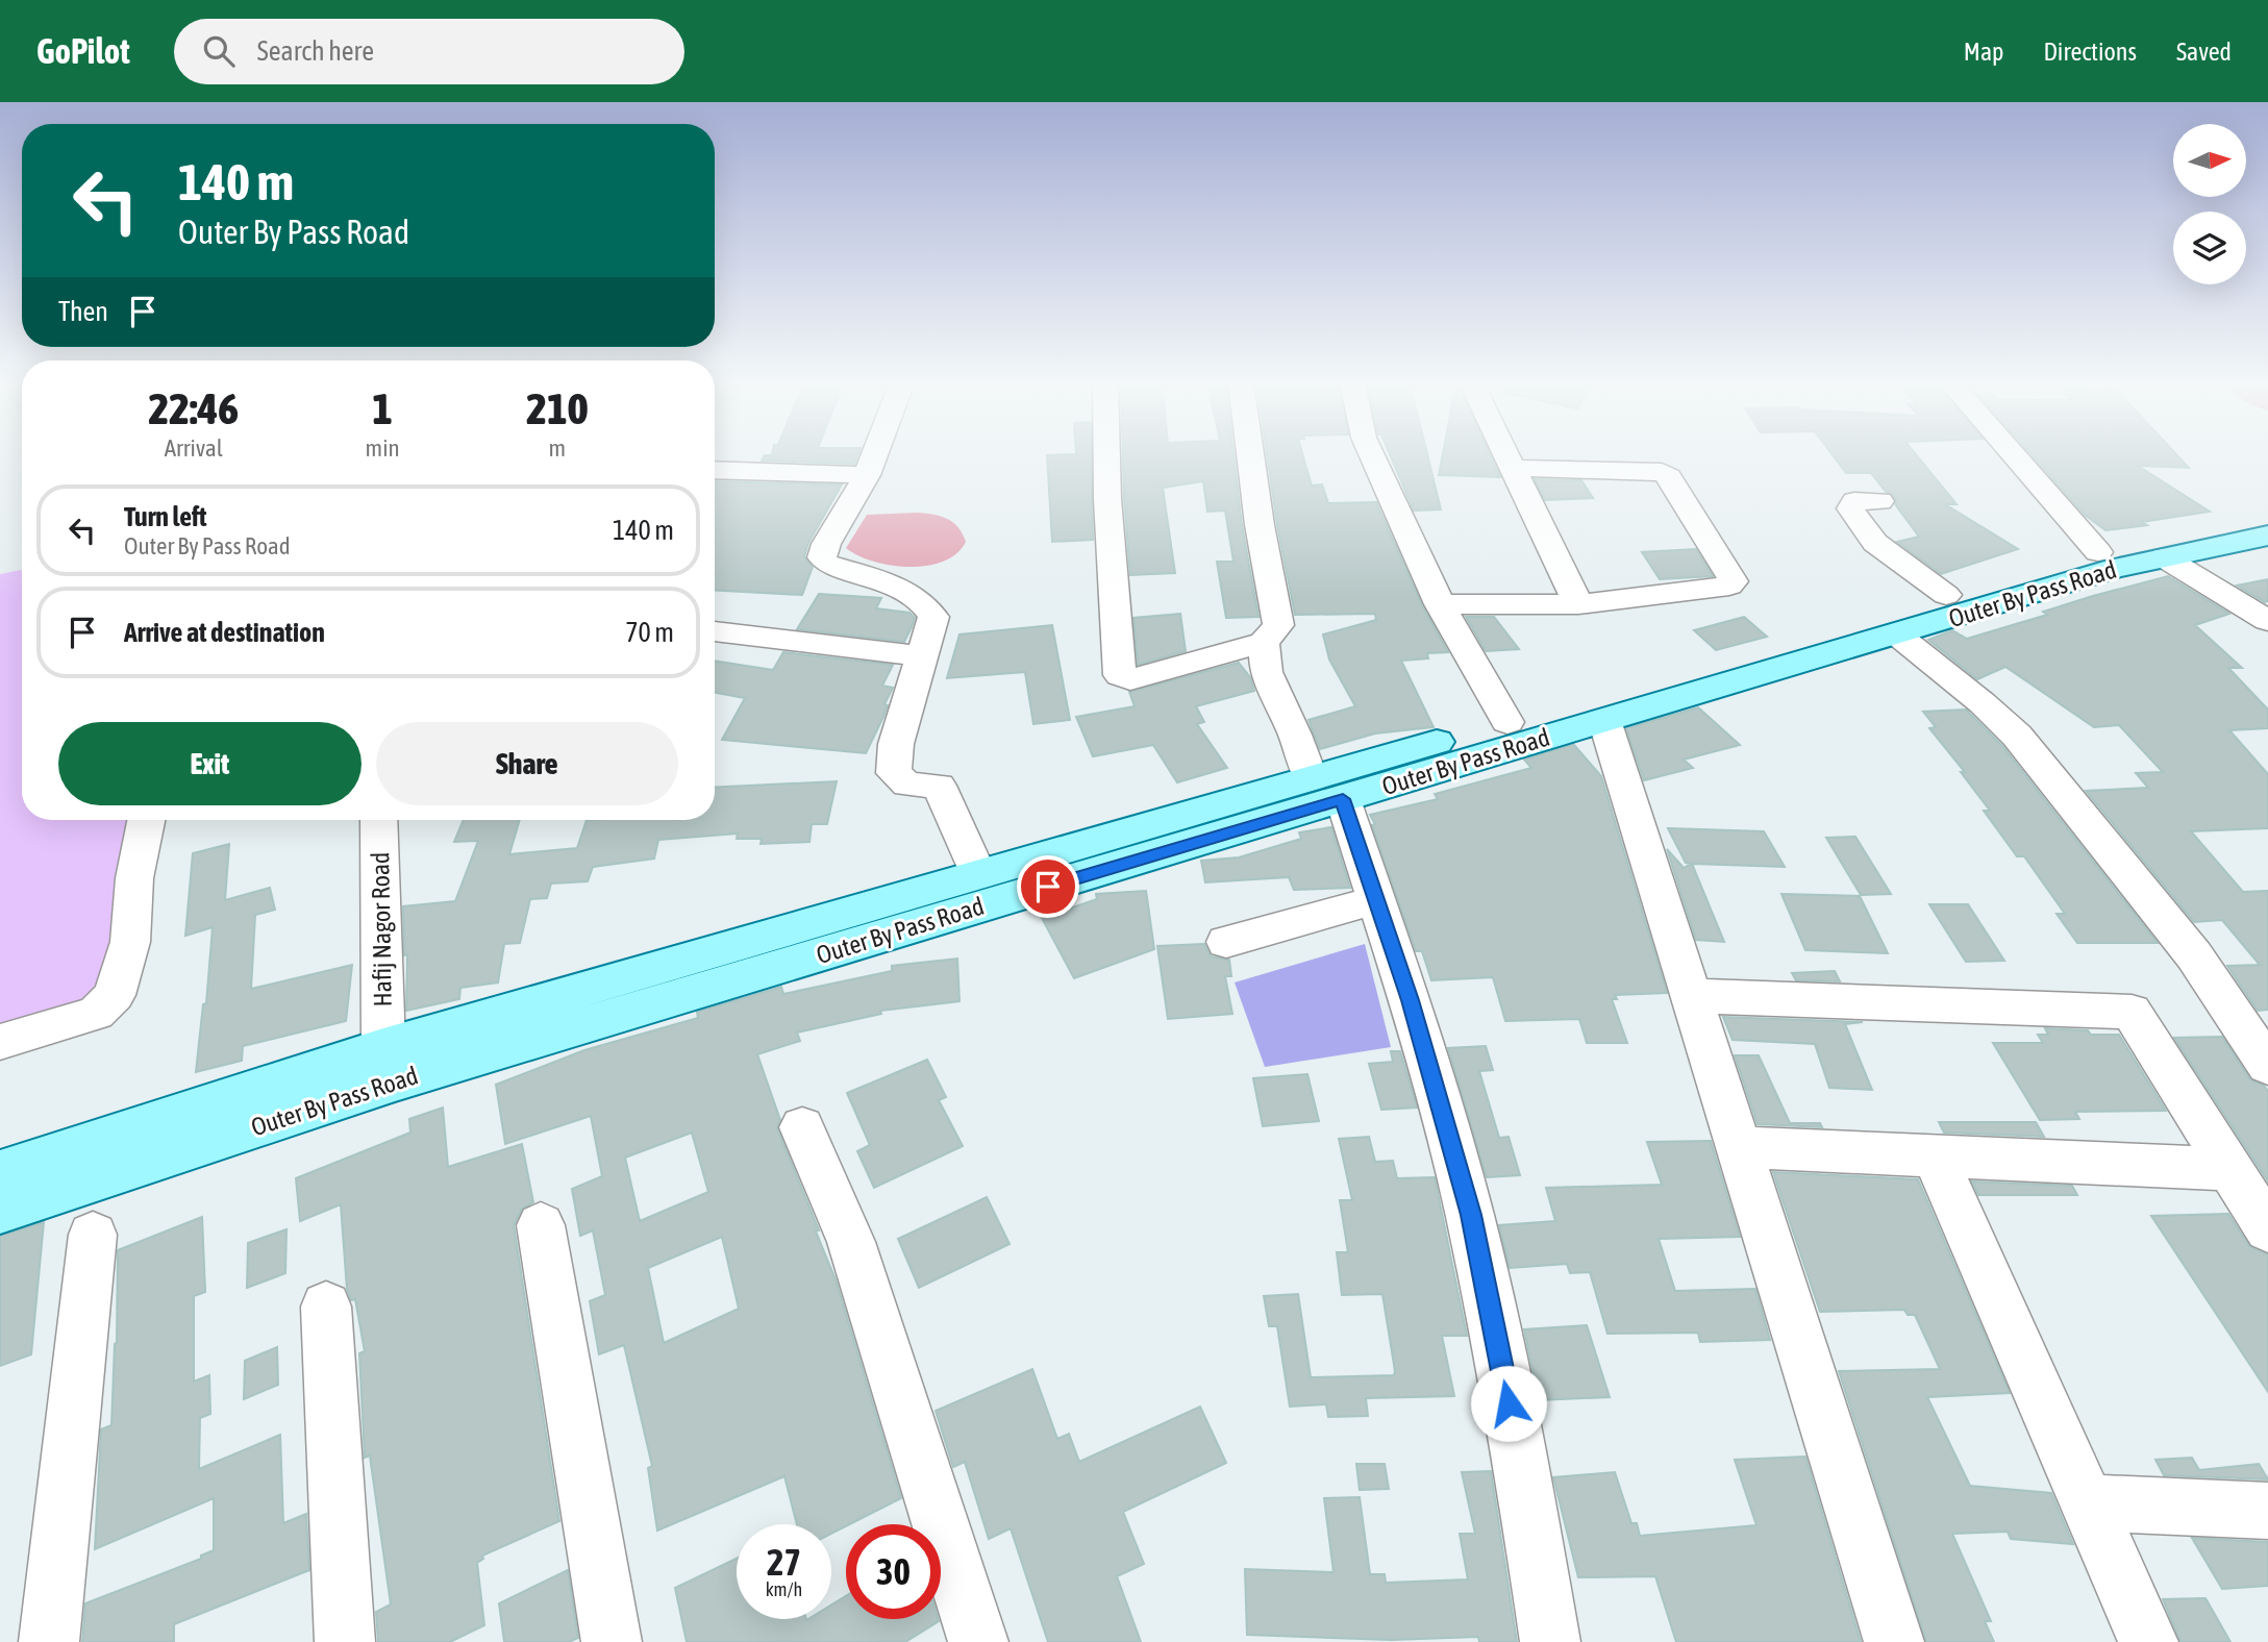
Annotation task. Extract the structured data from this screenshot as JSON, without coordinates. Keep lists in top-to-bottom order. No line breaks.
{"streets":{"main road":["Outer By Pass Road"],"street":["Hafij Nagor Road"]},"crossings":[["Outer By Pass Road","Hafij Nagor Road"]],"north":"right","page":{"header":"GoPilot","search":"Search here","nav":["Map","Directions","Saved"],"turn":["140 m","Outer By Pass Road"],"then":"Then","eta":["22:46","Arrival","1","min","210","m"],"list":[{"name":"Turn left","note":"Outer By Pass Road","value":"140 m"},{"name":"Arrive at destination","value":"70 m"}],"buttons":["Exit","Share"],"speed":"27 km/h","limit":"30"}}
